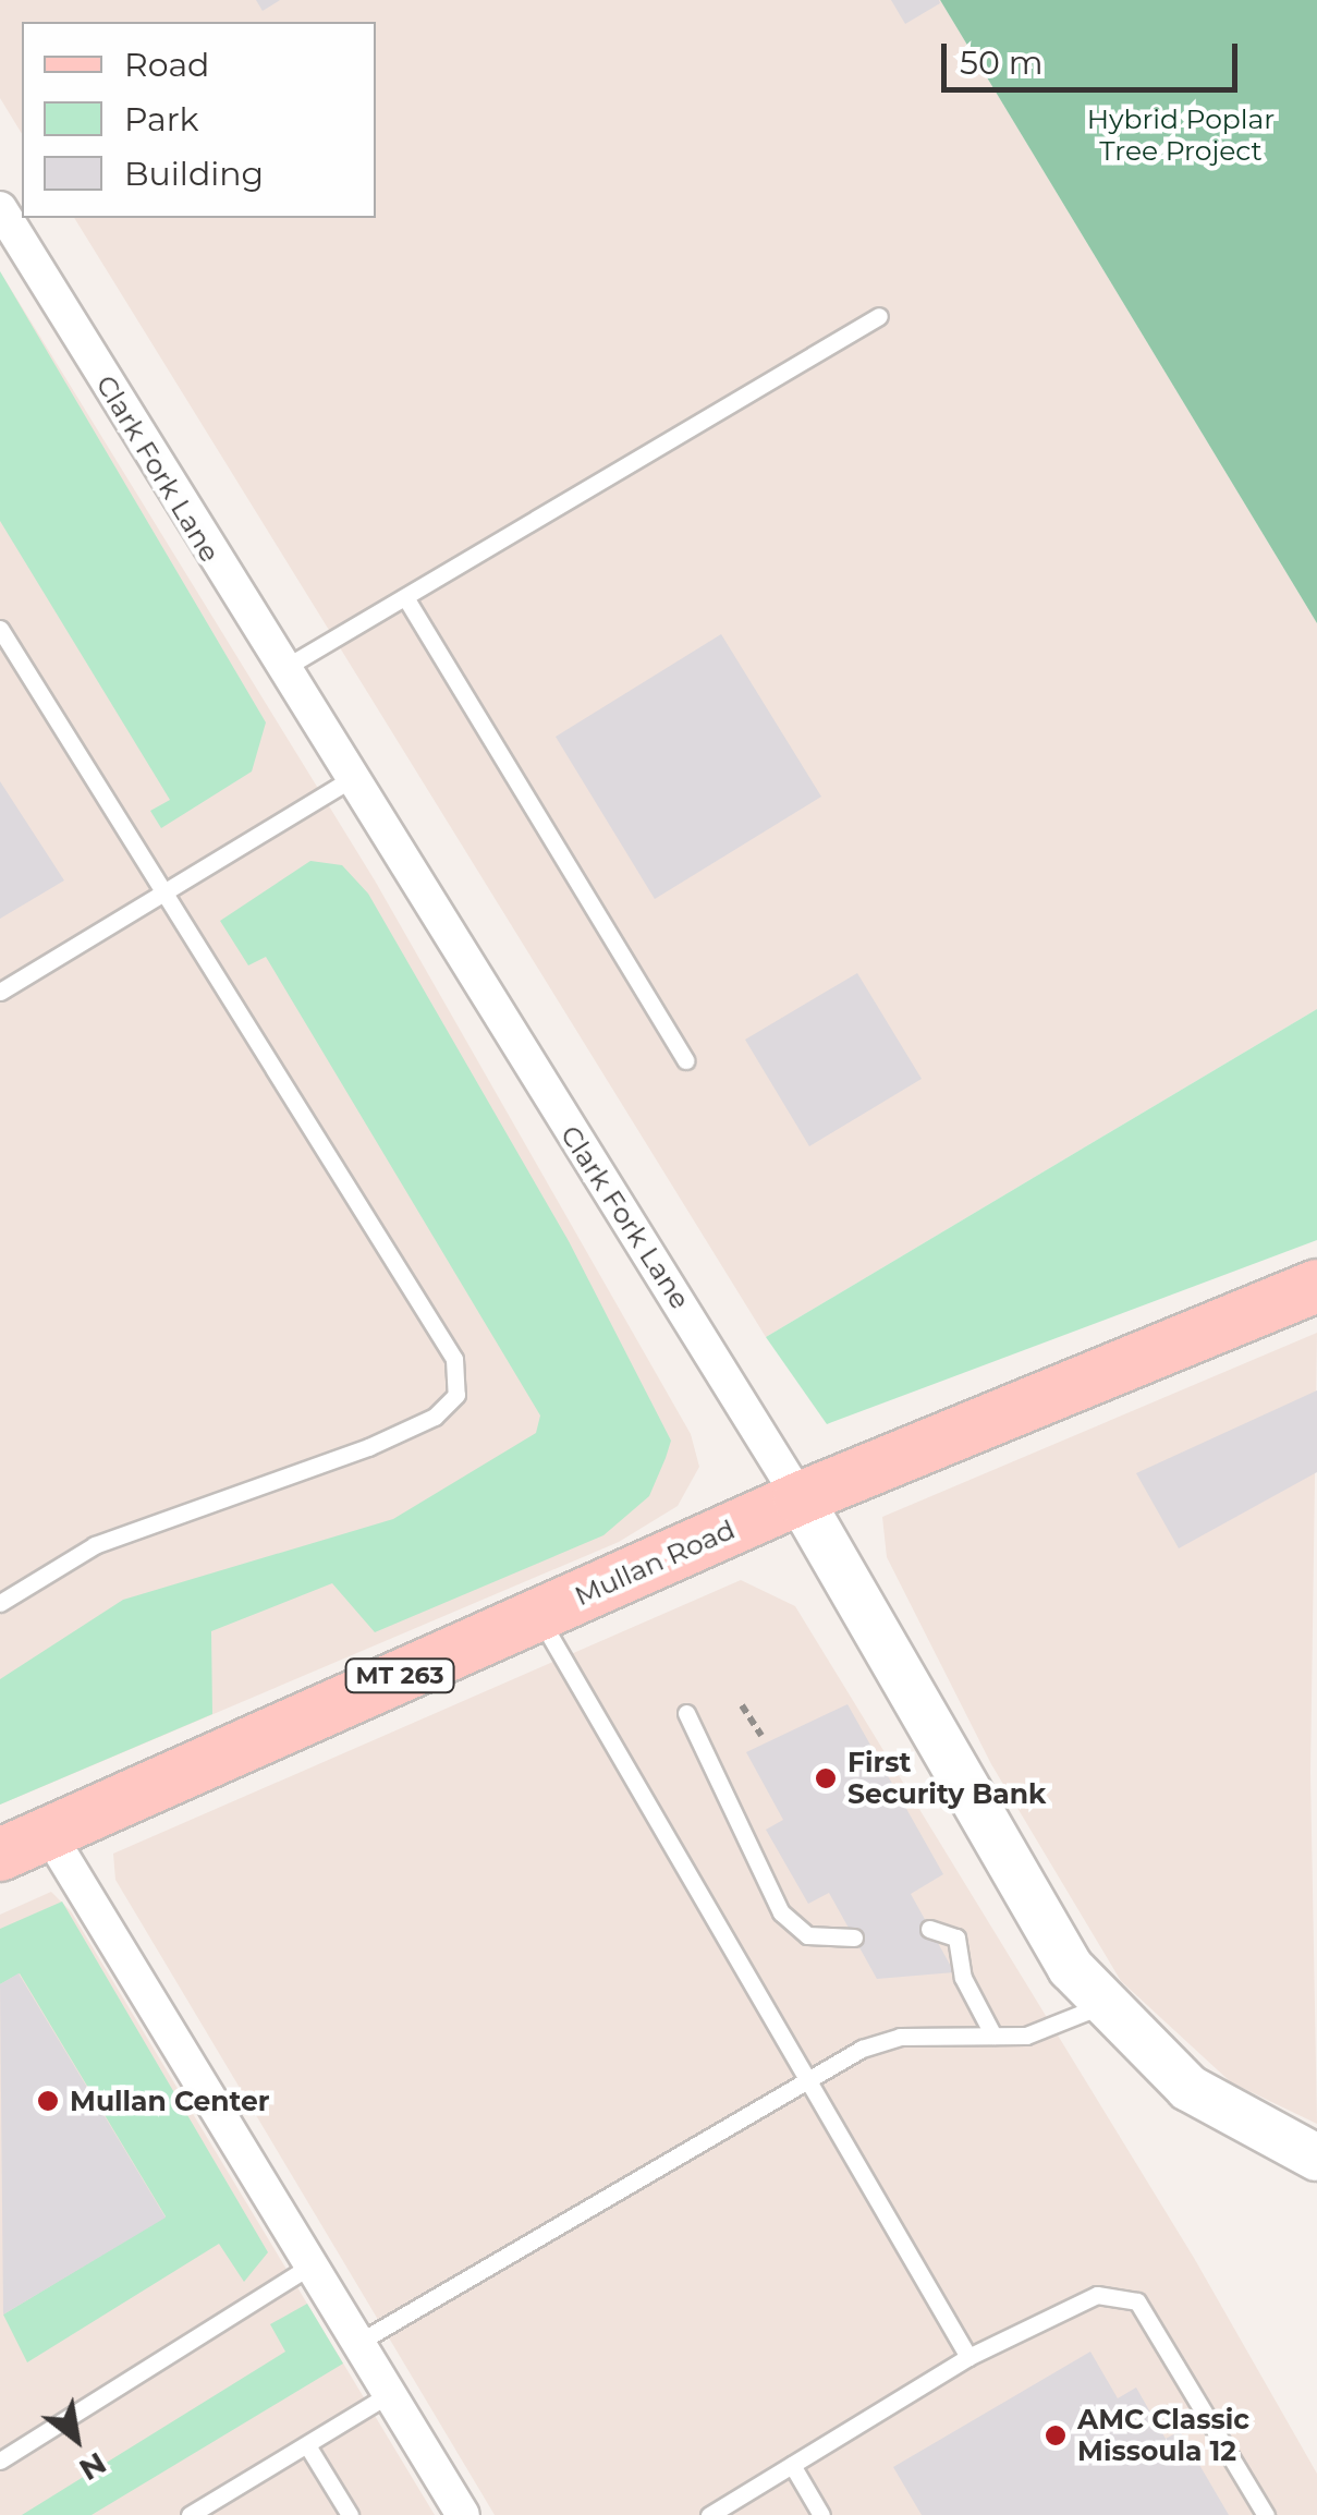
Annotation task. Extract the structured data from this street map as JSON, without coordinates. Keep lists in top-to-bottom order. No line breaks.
{"streets":{"main road":["Mullan Road","MT 263"],"street":["Clark Fork Lane"]},"crossings":[["Clark Fork Lane","Mullan Road"]],"parks":["Hybrid Poplar Tree Project"],"places":["First Security Bank","Mullan Center","AMC Classic Missoula 12"],"legend":["Road","Park","Building"],"scale_bar":"50 m","north":"bottom right"}
